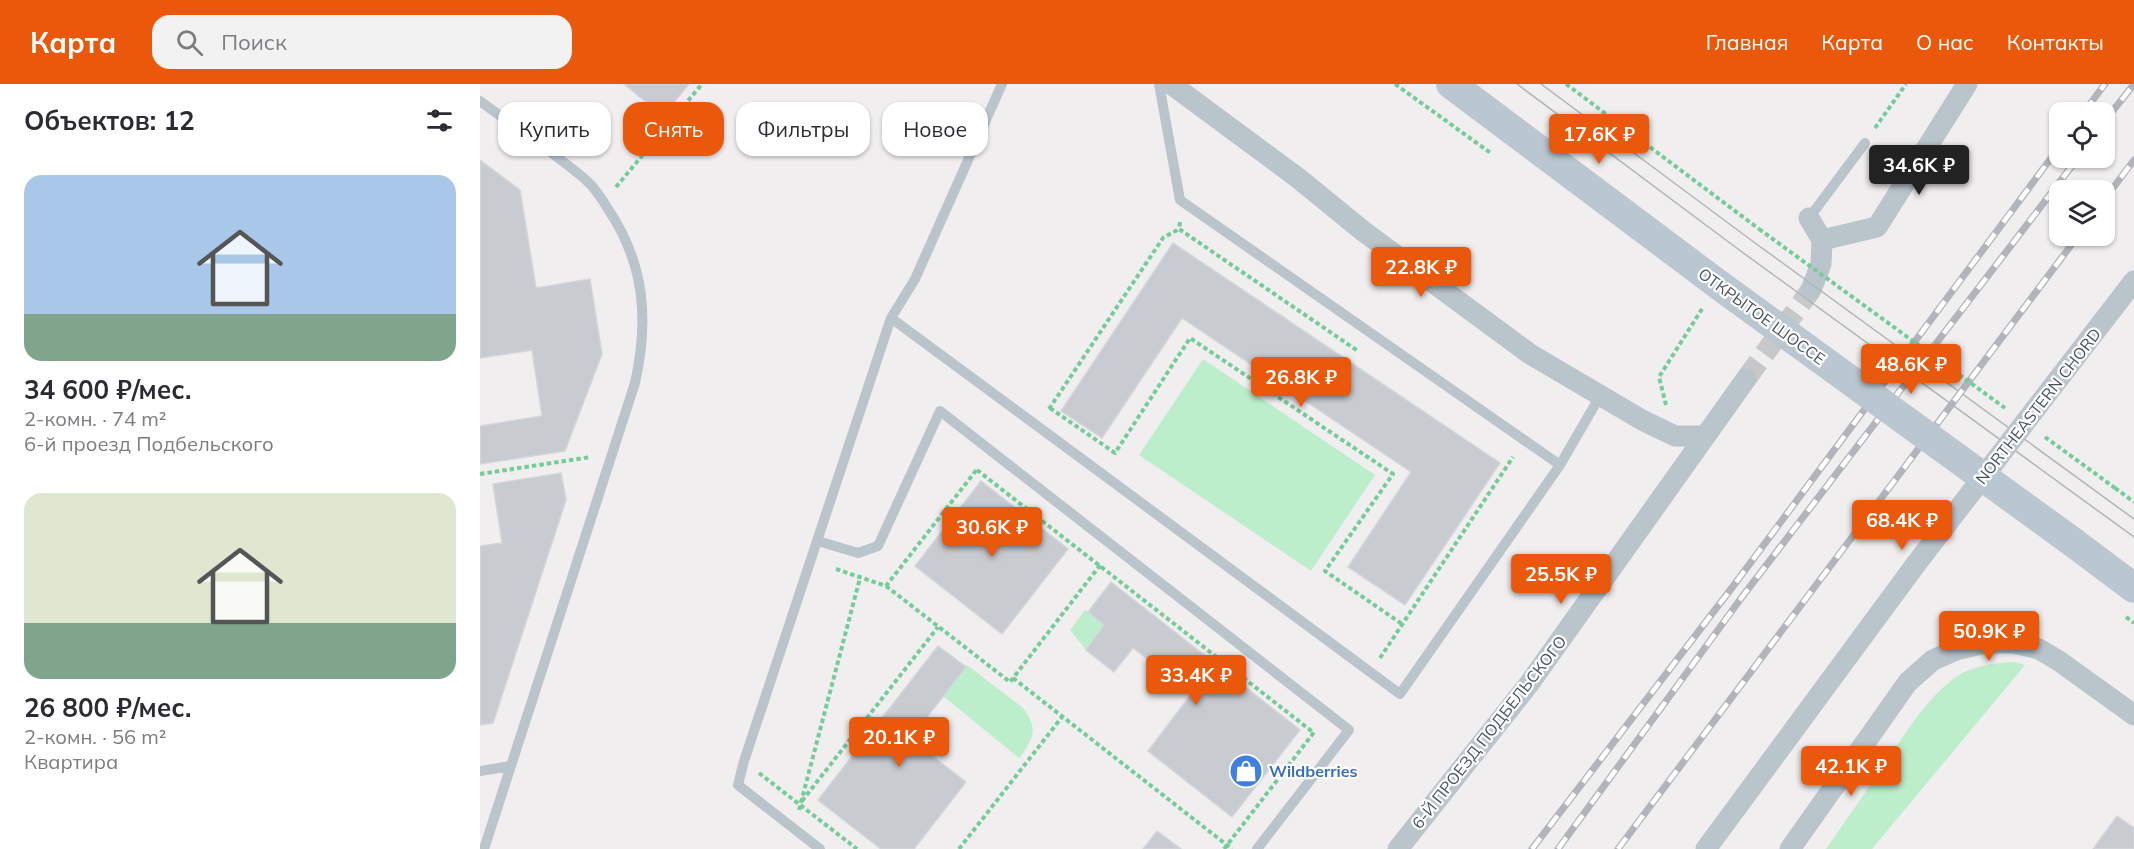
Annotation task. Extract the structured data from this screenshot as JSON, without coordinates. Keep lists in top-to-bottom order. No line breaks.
{"streets":{"main road":["ОТКРЫТОЕ ШОССЕ"],"street":["NORTHEASTERN CHORD","6-Й ПРОЕЗД ПОДБЕЛЬСКОГО"]},"places":{"shop":["Wildberries"]},"page":{"header":"Карта","search":"Поиск","nav":["Главная","Карта","О нас","Контакты"],"heading":"Объектов: 12","chip":["Купить","Снять","Фильтры","Новое"],"price":["17.6K ₽","34.6K ₽","22.8K ₽","48.6K ₽","26.8K ₽","68.4K ₽","30.6K ₽","25.5K ₽","50.9K ₽","33.4K ₽","20.1K ₽","42.1K ₽"],"list":[{"name":"34 600 ₽/мес.","note":"2-комн. · 74 m² · 6-й проезд Подбельского"},{"name":"26 800 ₽/мес.","note":"2-комн. · 56 m² · Квартира"}]}}
